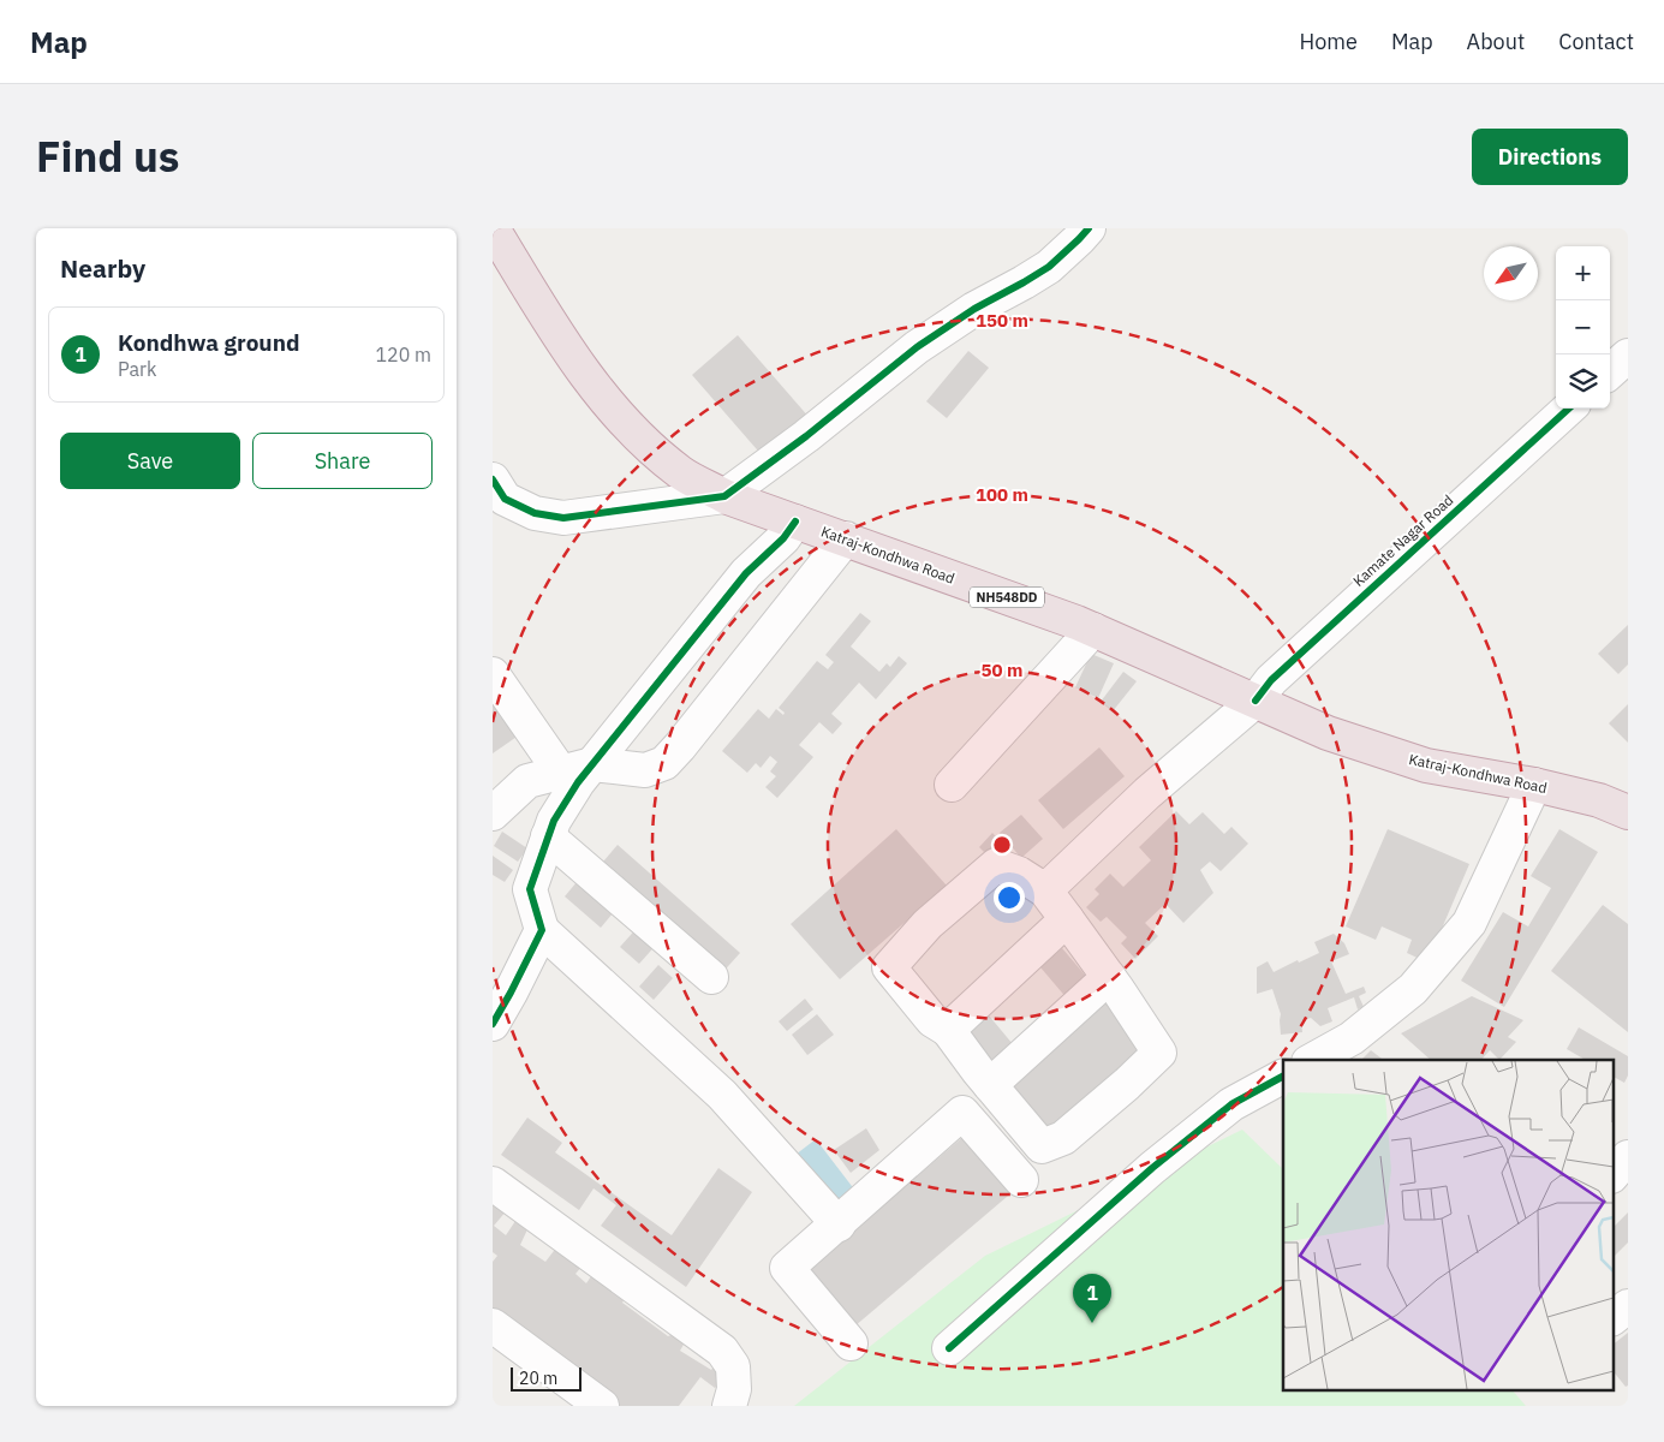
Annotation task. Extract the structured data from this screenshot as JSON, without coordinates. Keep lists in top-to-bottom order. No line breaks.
{"streets":{"highway":["Katraj-Kondhwa Road","NH548DD"],"street":["Kamate Nagar Road"]},"crossings":[["Kamate Nagar Road","Katraj-Kondhwa Road"]],"scale_bar":"20 m","north":"bottom left","page":{"header":"Map","nav":["Home","Map","About","Contact"],"title":"Find us","buttons":["Directions",["Save","Share"]],"heading":"Nearby","map_buttons":["+","−"],"list":[{"mark":"1","name":"Kondhwa ground","note":"Park","value":"120 m"}],"pins":"1","scale":"20 m"},"rings":["150 m","100 m","50 m"]}
